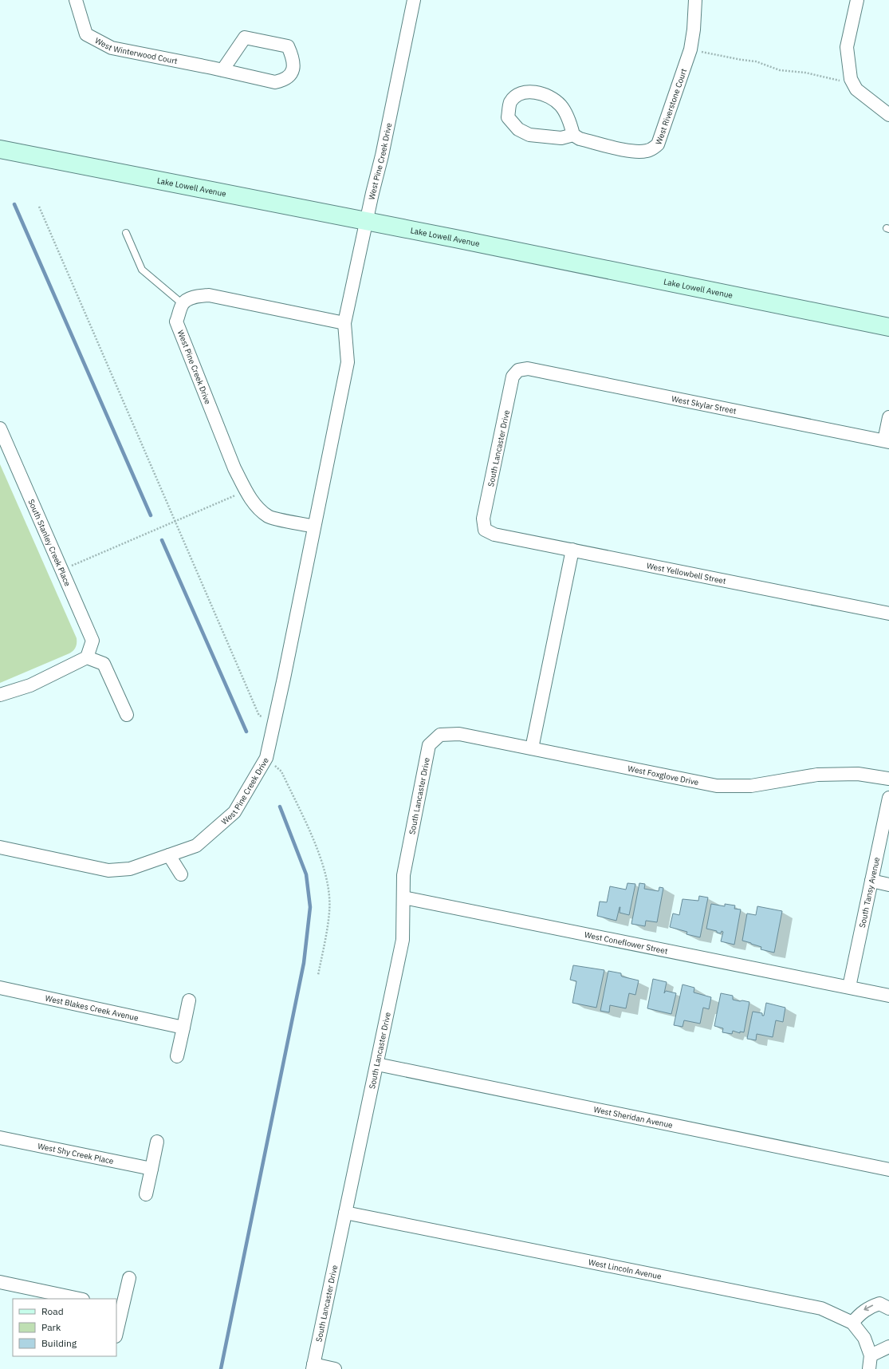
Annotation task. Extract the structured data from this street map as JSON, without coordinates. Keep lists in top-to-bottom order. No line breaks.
{"streets":{"main road":["Lake Lowell Avenue"],"street":["West Winterwood Court","West Riverstone Court","West Pine Creek Drive","West Skylar Street","South Lancaster Drive","South Stanley Creek Place","West Yellowbell Street","West Foxglove Drive","South Tansy Avenue","West Coneflower Street","West Blakes Creek Avenue","West Sheridan Avenue","West Shy Creek Place","West Lincoln Avenue"]},"crossings":[["West Pine Creek Drive","Lake Lowell Avenue"],["West Skylar Street","South Lancaster Drive"],["South Lancaster Drive","West Yellowbell Street"],["South Lancaster Drive","West Foxglove Drive"],["South Lancaster Drive","West Coneflower Street"],["South Lancaster Drive","West Sheridan Avenue"],["South Lancaster Drive","West Lincoln Avenue"],["South Tansy Avenue","West Coneflower Street"]],"legend":["Road","Park","Building"]}
